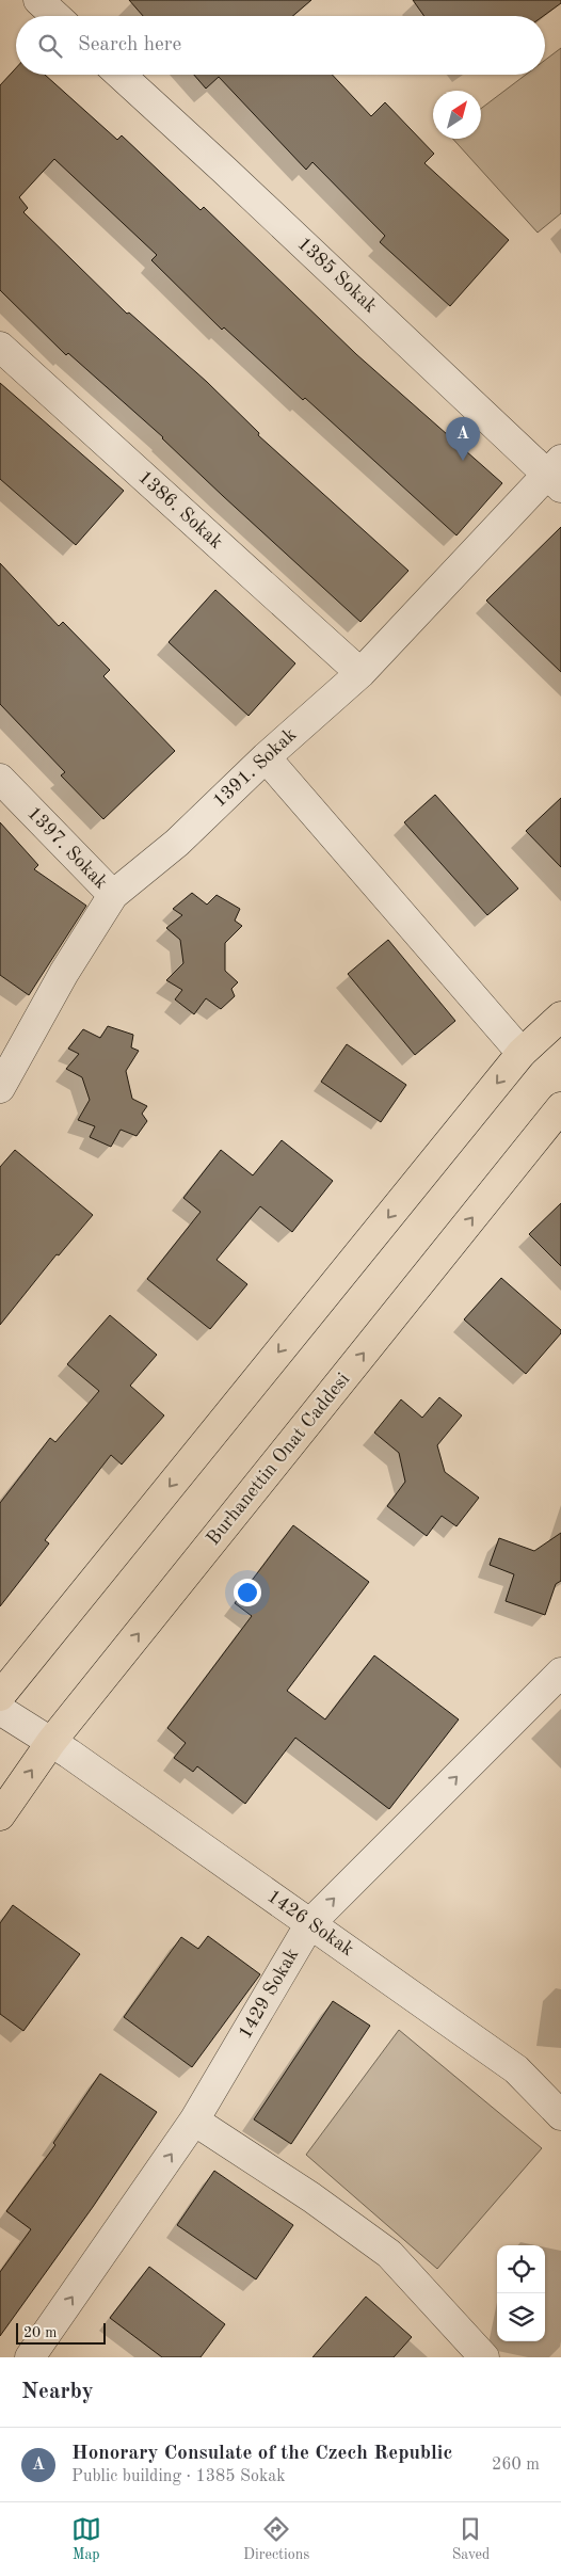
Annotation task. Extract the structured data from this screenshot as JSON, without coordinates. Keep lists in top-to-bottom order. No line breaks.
{"streets":{"main road":["Burhanettin Onat Caddesi"],"street":["1385 Sokak","1386. Sokak","1391. Sokak","1397. Sokak","1426 Sokak","1429 Sokak"]},"crossings":[["1385 Sokak","1391. Sokak"],["1386. Sokak","1391. Sokak"],["1391. Sokak","1397. Sokak"],["Burhanettin Onat Caddesi","1426 Sokak"],["1426 Sokak","1429 Sokak"]],"one_way":["1429 Sokak"],"scale_bar":"20 m","north":"top right","page":{"search":"Search here","pins":"A","scale":"20 m","heading":"Nearby","list":[{"mark":"A","name":"Honorary Consulate of the Czech Republic","note":"Public building · 1385 Sokak","value":"260 m"}],"nav":["Map","Directions","Saved"]}}
